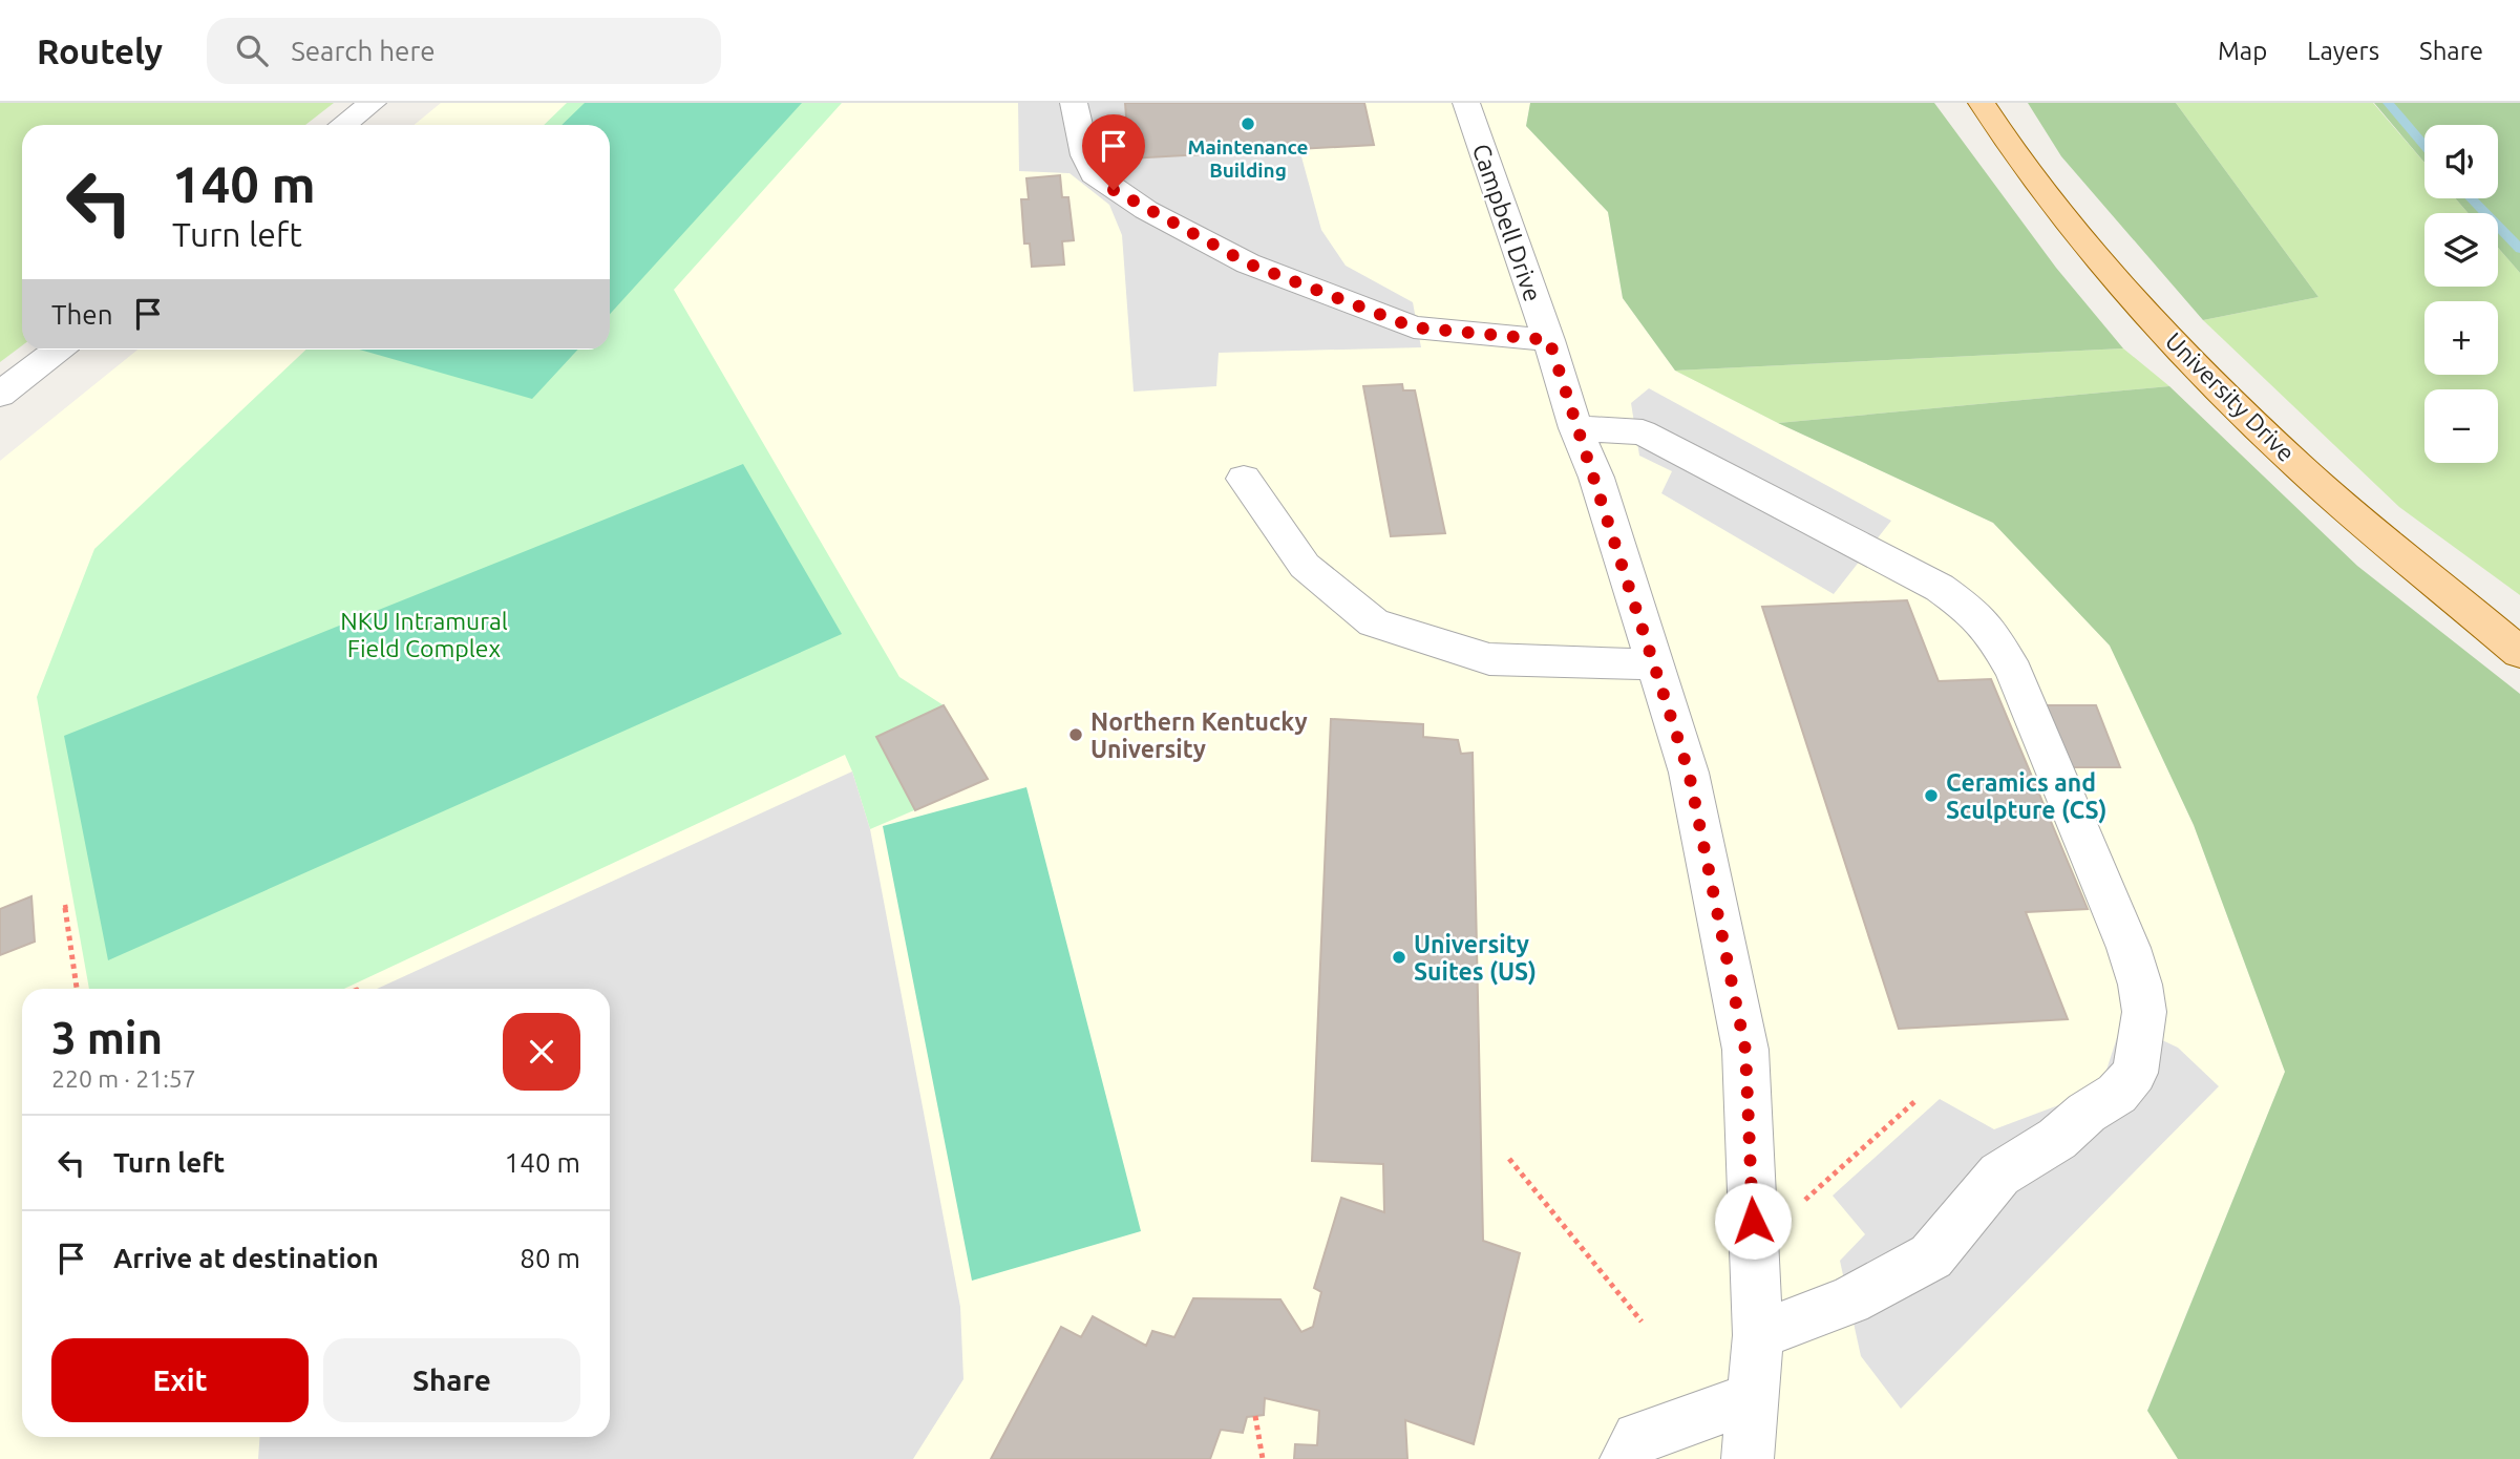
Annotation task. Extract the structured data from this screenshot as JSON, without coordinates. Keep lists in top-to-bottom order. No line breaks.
{"streets":{"main road":["University Drive"],"street":["Campbell Drive"]},"parks":["NKU Intramural Field Complex"],"places":["Maintenance Building","Northern Kentucky University","Ceramics and Sculpture (CS)","University Suites (US)"],"page":{"header":"Routely","search":"Search here","nav":["Map","Layers","Share"],"map_buttons":["+","−"],"turn":["140 m","Turn left"],"then":"Then","heading":["3 min","220 m · 21:57"],"list":[{"name":"Turn left","value":"140 m"},{"name":"Arrive at destination","value":"80 m"}],"buttons":["Exit","Share"]}}
